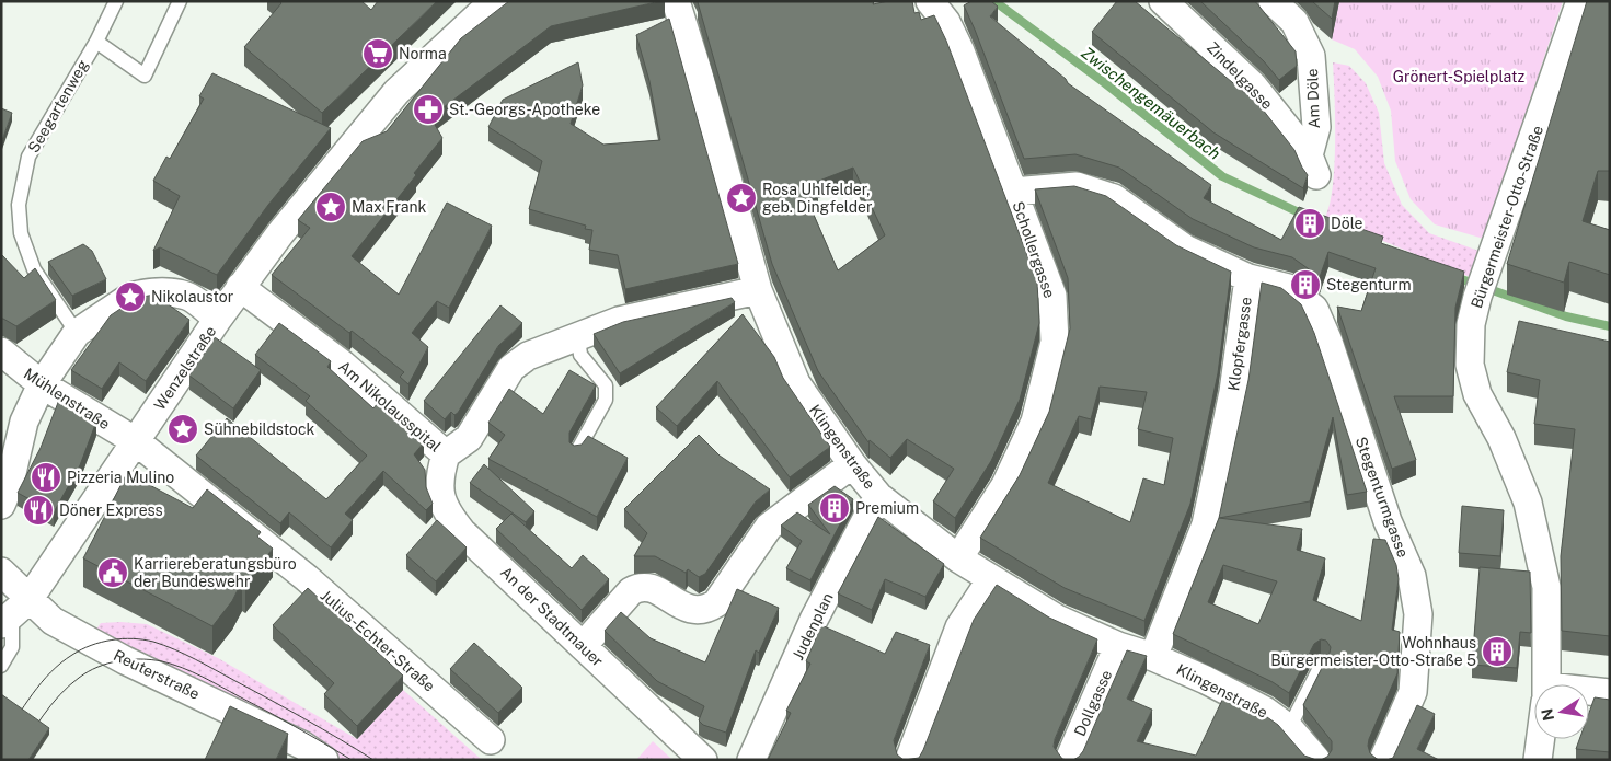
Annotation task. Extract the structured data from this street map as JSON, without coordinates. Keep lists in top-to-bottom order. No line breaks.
{"streets":{"street":["Zindelgasse","Am Döle","Bürgermeister-Otto-Straße","Schollergasse","Klopfergasse","Wenzelstraße","Mühlenstraße","Am Nikolausspital","Klingenstraße","Stegenturmgasse","An der Stadtmauer","Judenplan","Julius-Echter-Straße","Reuterstraße","Dollgasse"],"lane":["Seegartenweg"]},"crossings":[["Zindelgasse","Am Döle"],["Schollergasse","Klopfergasse"],["Schollergasse","Klingenstraße"],["Klopfergasse","Klingenstraße"],["Klopfergasse","Stegenturmgasse"],["Wenzelstraße","Mühlenstraße"],["Wenzelstraße","Am Nikolausspital"],["Wenzelstraße","Julius-Echter-Straße"],["Wenzelstraße","Reuterstraße"],["Mühlenstraße","Julius-Echter-Straße"],["Am Nikolausspital","Klingenstraße"],["Am Nikolausspital","An der Stadtmauer"],["Klingenstraße","Judenplan"],["Klingenstraße","Dollgasse"]],"water":["Zwischengemäuerbach"],"parks":["Grönert-Spielplatz"],"places":{"supermarket":["Norma"],"pharmacy":["St.-Georgs-Apotheke"],"place":["Rosa Uhlfelder, geb. Dingfelder","Max Frank","Nikolaustor","Sühnebildstock"],"building":["Döle","Stegenturm","Premium","Wohnhaus Bürgermeister-Otto-Straße 5"],"restaurant":["Pizzeria Mulino","Döner Express"],"public building":["Karriereberatungsbüro der Bundeswehr"]},"north":"left"}
